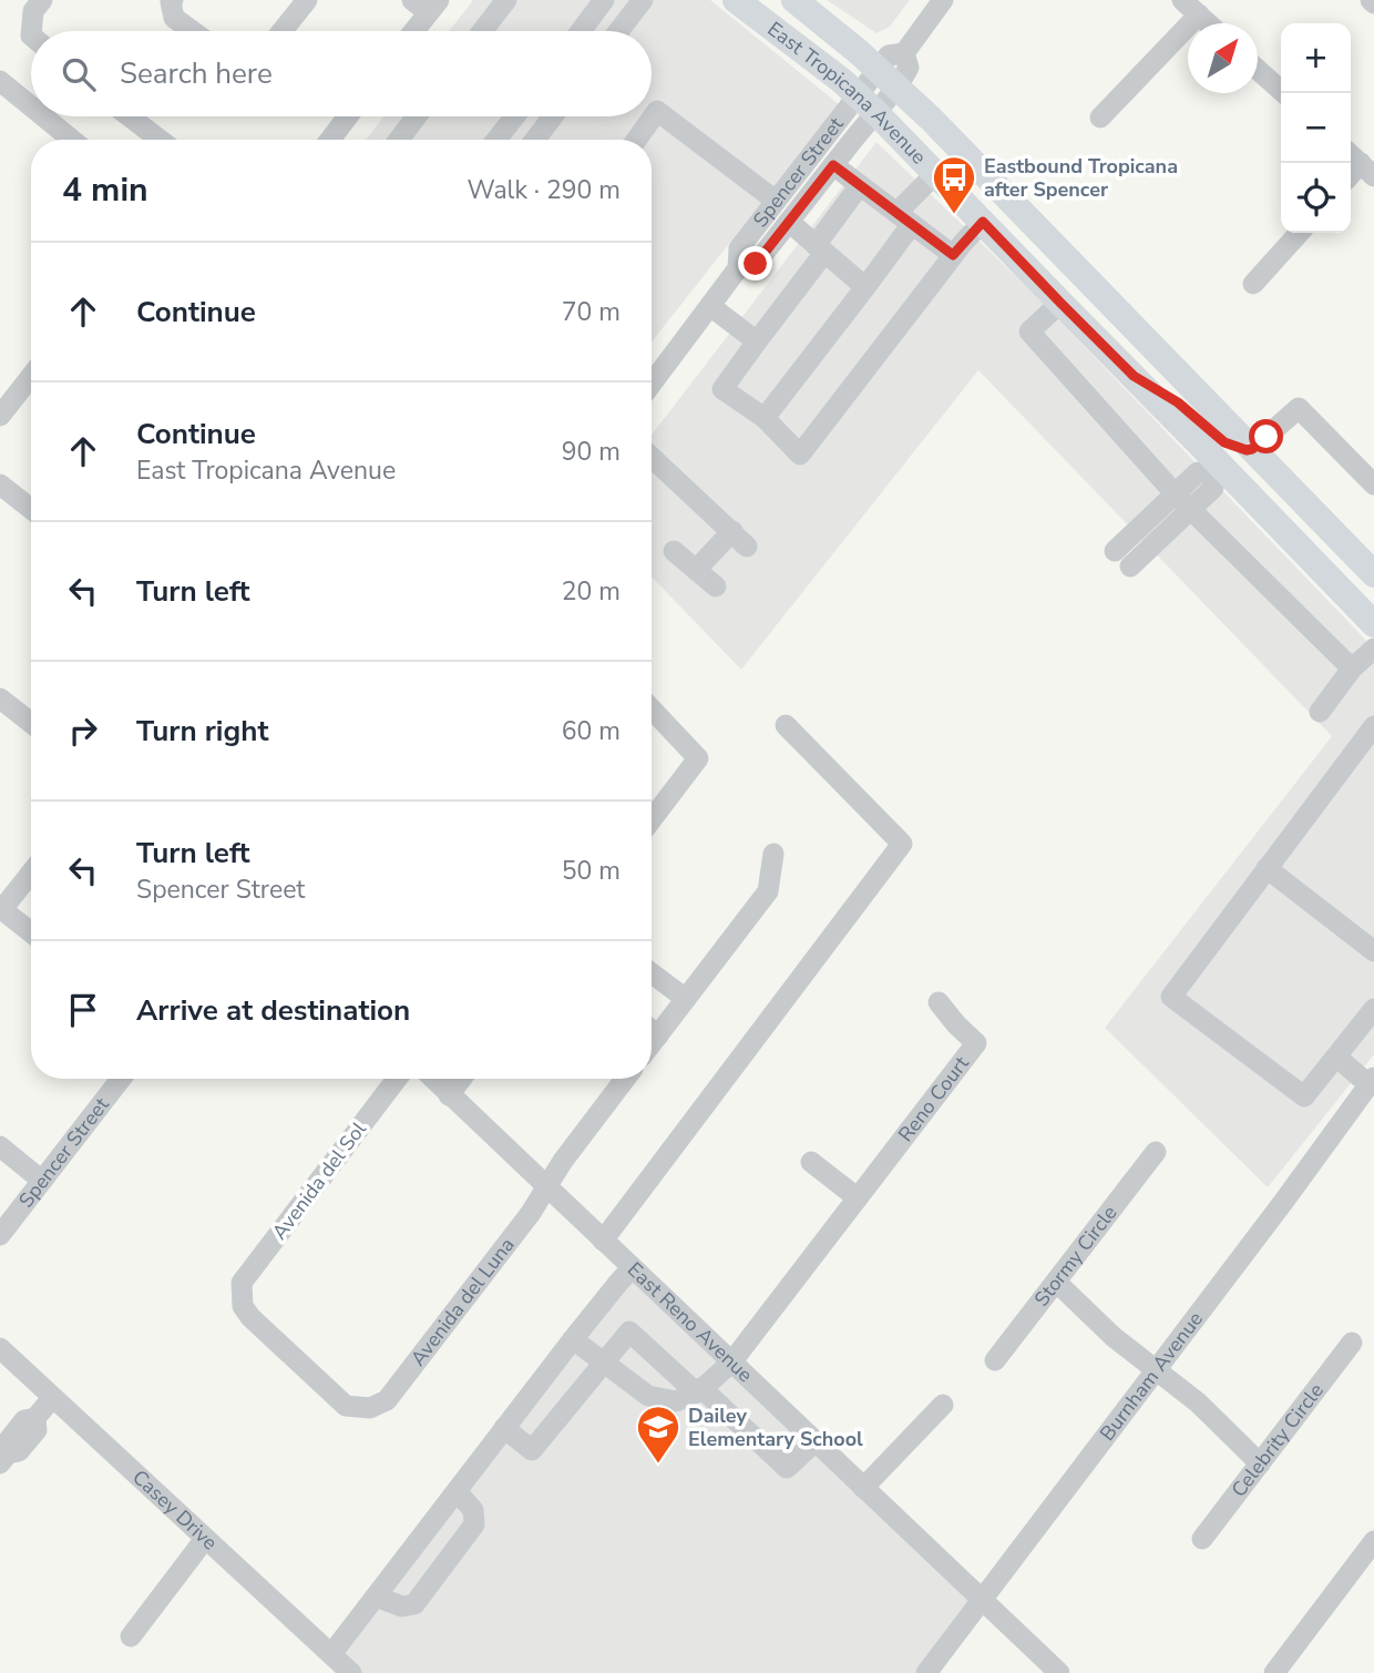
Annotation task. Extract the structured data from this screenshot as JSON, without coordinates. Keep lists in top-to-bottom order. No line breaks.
{"streets":{"main road":["East Tropicana Avenue"],"street":["Spencer Street","Reno Court","Avenida del Sol","Stormy Circle","Avenida del Luna","East Reno Avenue","Burnham Avenue","Celebrity Circle","Casey Drive"]},"crossings":[["East Tropicana Avenue","Spencer Street"],["Reno Court","East Reno Avenue"],["Avenida del Sol","Avenida del Luna"],["Avenida del Luna","East Reno Avenue"],["East Reno Avenue","Burnham Avenue"]],"places":{"bus stop":["Eastbound Tropicana after Spencer"],"school or university":["Dailey Elementary School"]},"north":"top right","page":{"map_buttons":["+","−"],"search":"Search here","heading":["4 min","Walk · 290 m"],"list":[["Continue","70 m"],["Continue","East Tropicana Avenue","90 m"],["Turn left","20 m"],["Turn right","60 m"],["Turn left","Spencer Street","50 m"],"Arrive at destination"]}}
